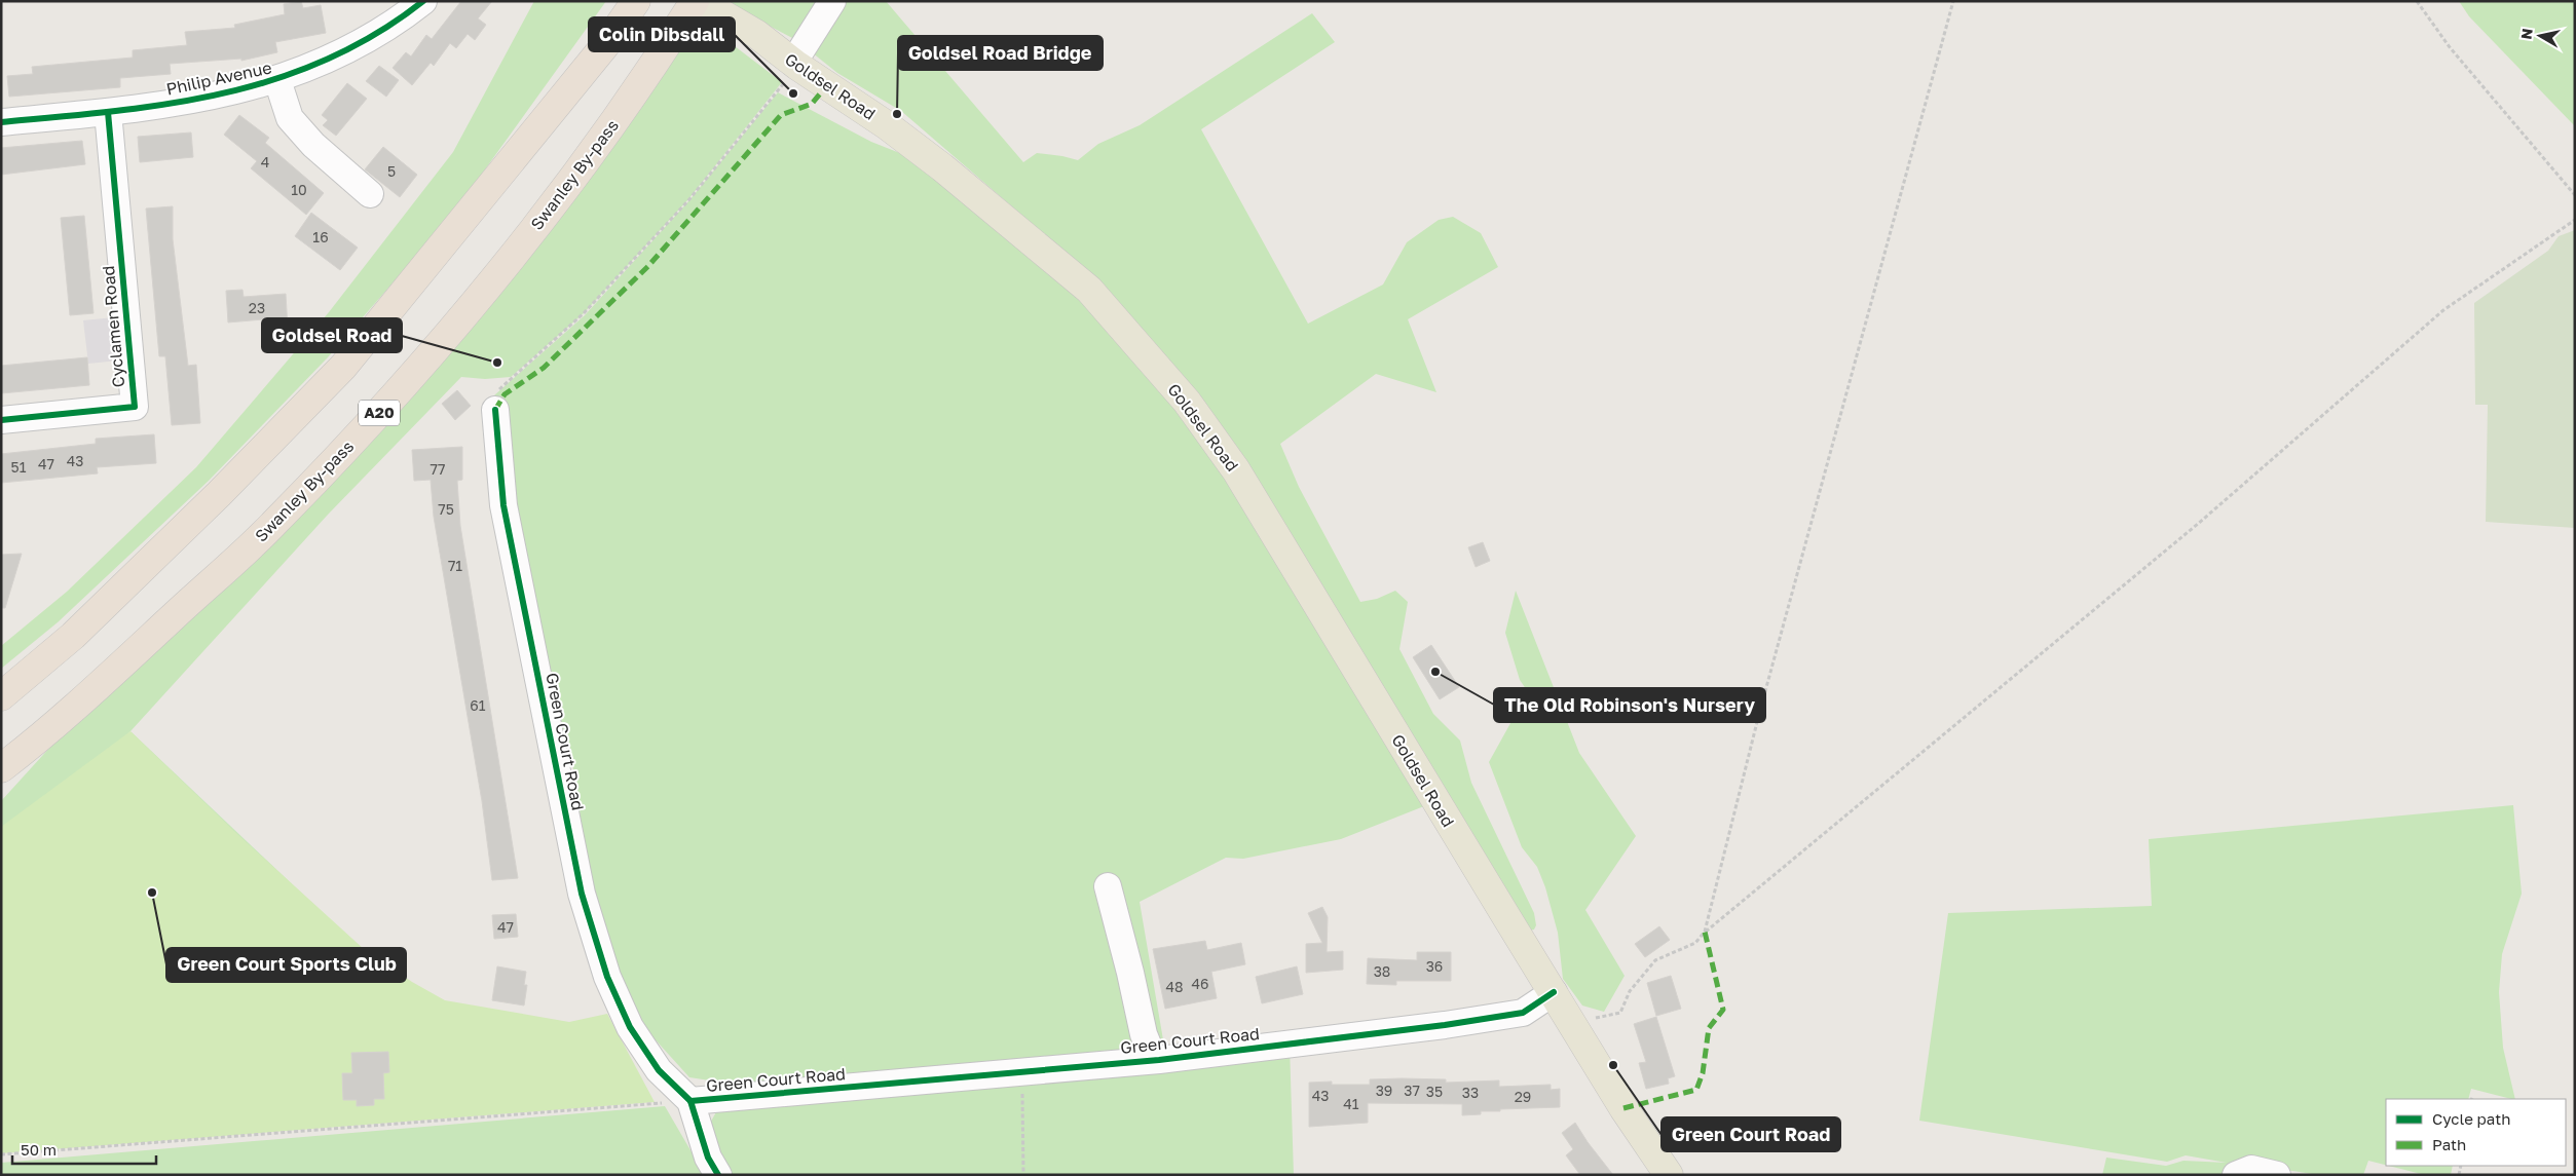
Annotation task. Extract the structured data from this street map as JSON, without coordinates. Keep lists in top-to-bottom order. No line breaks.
{"streets":{"highway":["Swanley By-pass","A20"],"main road":["Goldsel Road"],"street":["Philip Avenue","Cyclamen Road","Green Court Road"]},"crossings":[["Philip Avenue","Cyclamen Road"],["Goldsel Road","Green Court Road"]],"places":["Colin Dibsdall","Goldsel Road Bridge","Goldsel Road","The Old Robinson's Nursery","Green Court Sports Club","Green Court Road"],"house_numbers":["4","5","10","16","23","43","47","51","77","75","71","61","47","36","38","46","48","39","37","35","33","43","29","41"],"legend":["Cycle path","Path"],"scale_bar":"50 m","north":"left"}
